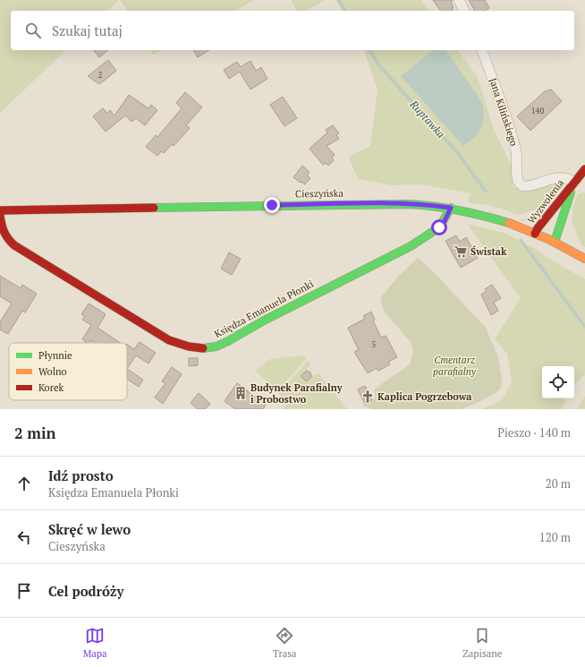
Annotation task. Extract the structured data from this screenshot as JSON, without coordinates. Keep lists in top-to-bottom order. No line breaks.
{"streets":{"street":["Jana Kilińskiego","Cieszyńska","Wyzwolenia","Księdza Emanuela Płonki"]},"crossings":[["Jana Kilińskiego","Wyzwolenia"],["Cieszyńska","Wyzwolenia"],["Cieszyńska","Księdza Emanuela Płonki"]],"water":["Ruptawka"],"parks":["Cmentarz parafialny"],"places":{"supermarket":["Świstak"],"building":["Budynek Parafialny i Probostwo"],"church":["Kaplica Pogrzebowa"]},"house_numbers":["2","140","5"],"legend":["Płynnie","Wolno","Korek"],"page":{"search":"Szukaj tutaj","heading":["2 min","Pieszo · 140 m"],"list":[["Idź prosto","Księdza Emanuela Płonki","20 m"],["Skręć w lewo","Cieszyńska","120 m"],"Cel podróży"],"nav":["Mapa","Trasa","Zapisane"]}}
